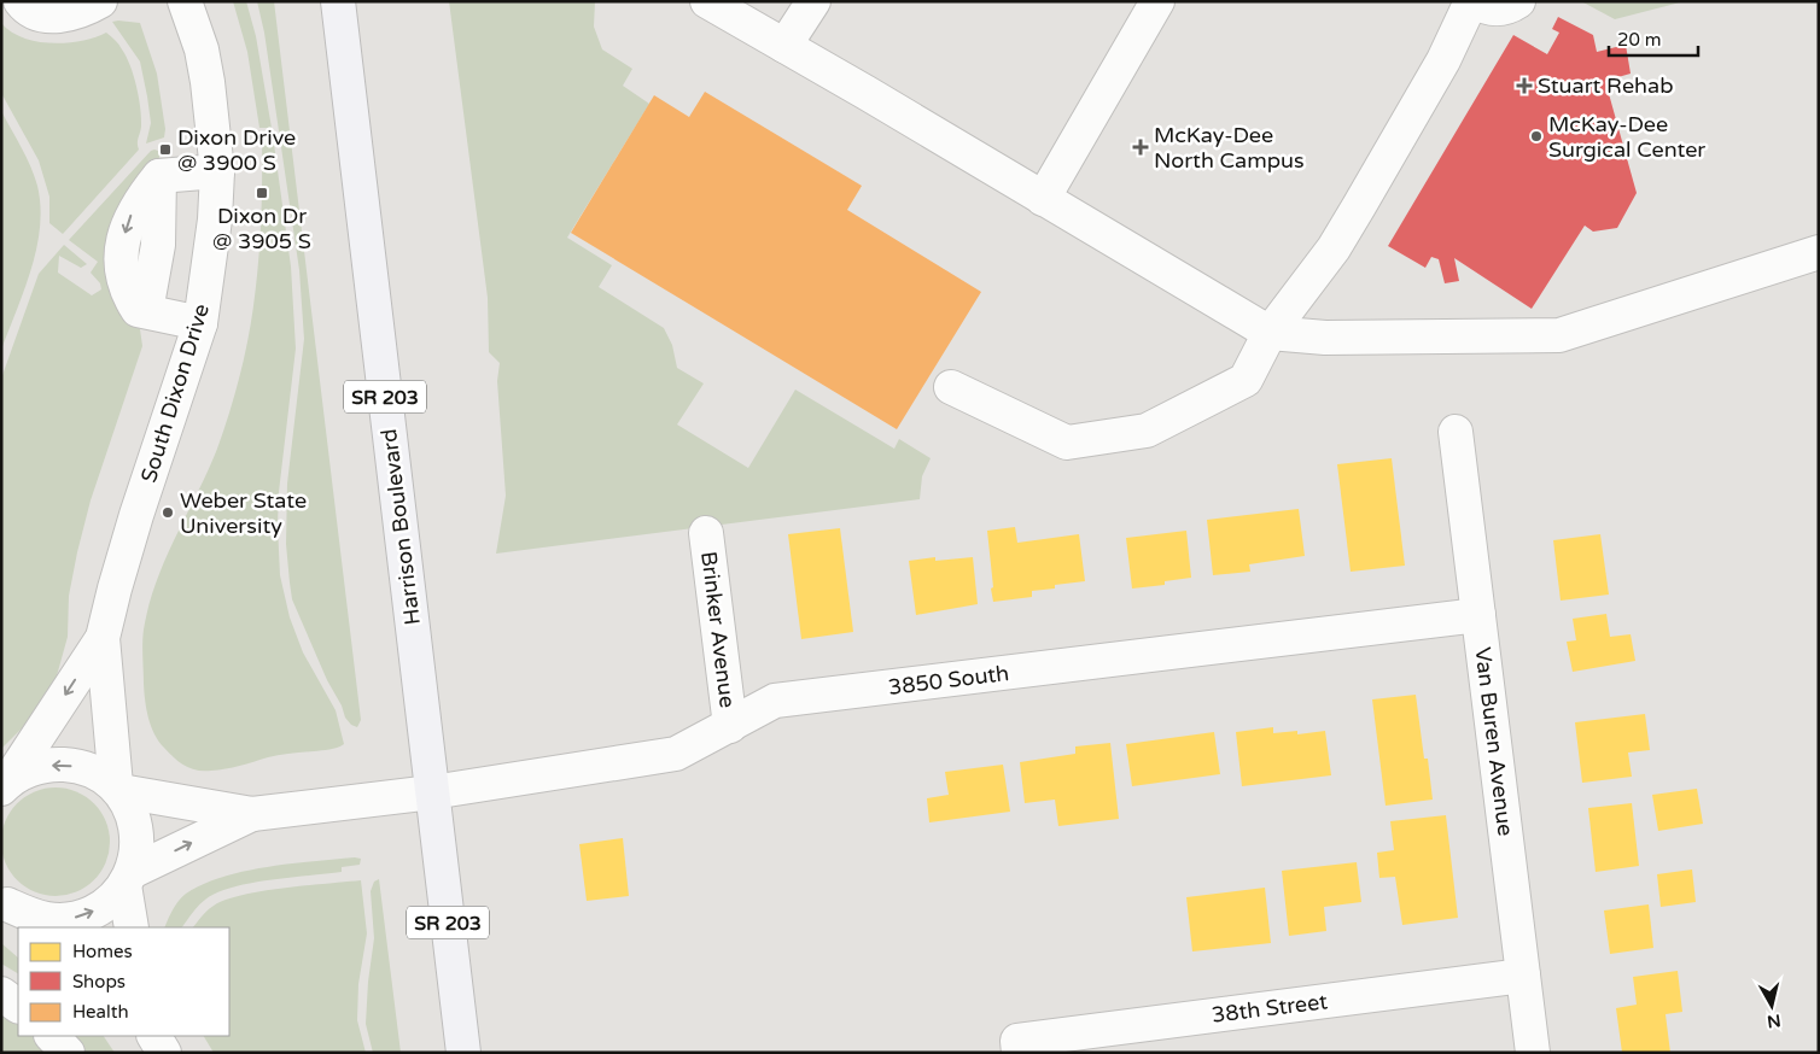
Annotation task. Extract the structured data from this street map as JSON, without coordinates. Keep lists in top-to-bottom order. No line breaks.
{"streets":{"main road":["SR 203","Harrison Boulevard"],"street":["South Dixon Drive","Brinker Avenue","3850 South","Van Buren Avenue","38th Street"]},"crossings":[["Harrison Boulevard","3850 South"],["Brinker Avenue","3850 South"],["3850 South","Van Buren Avenue"],["Van Buren Avenue","38th Street"]],"places":{"health":["Stuart Rehab","McKay-Dee North Campus"],"other":["McKay-Dee Surgical Center","Weber State University"],"transit":["Dixon Drive @ 3900 S","Dixon Dr @ 3905 S"]},"legend":["Homes","Shops","Health"],"scale_bar":"20 m","north":"bottom"}
